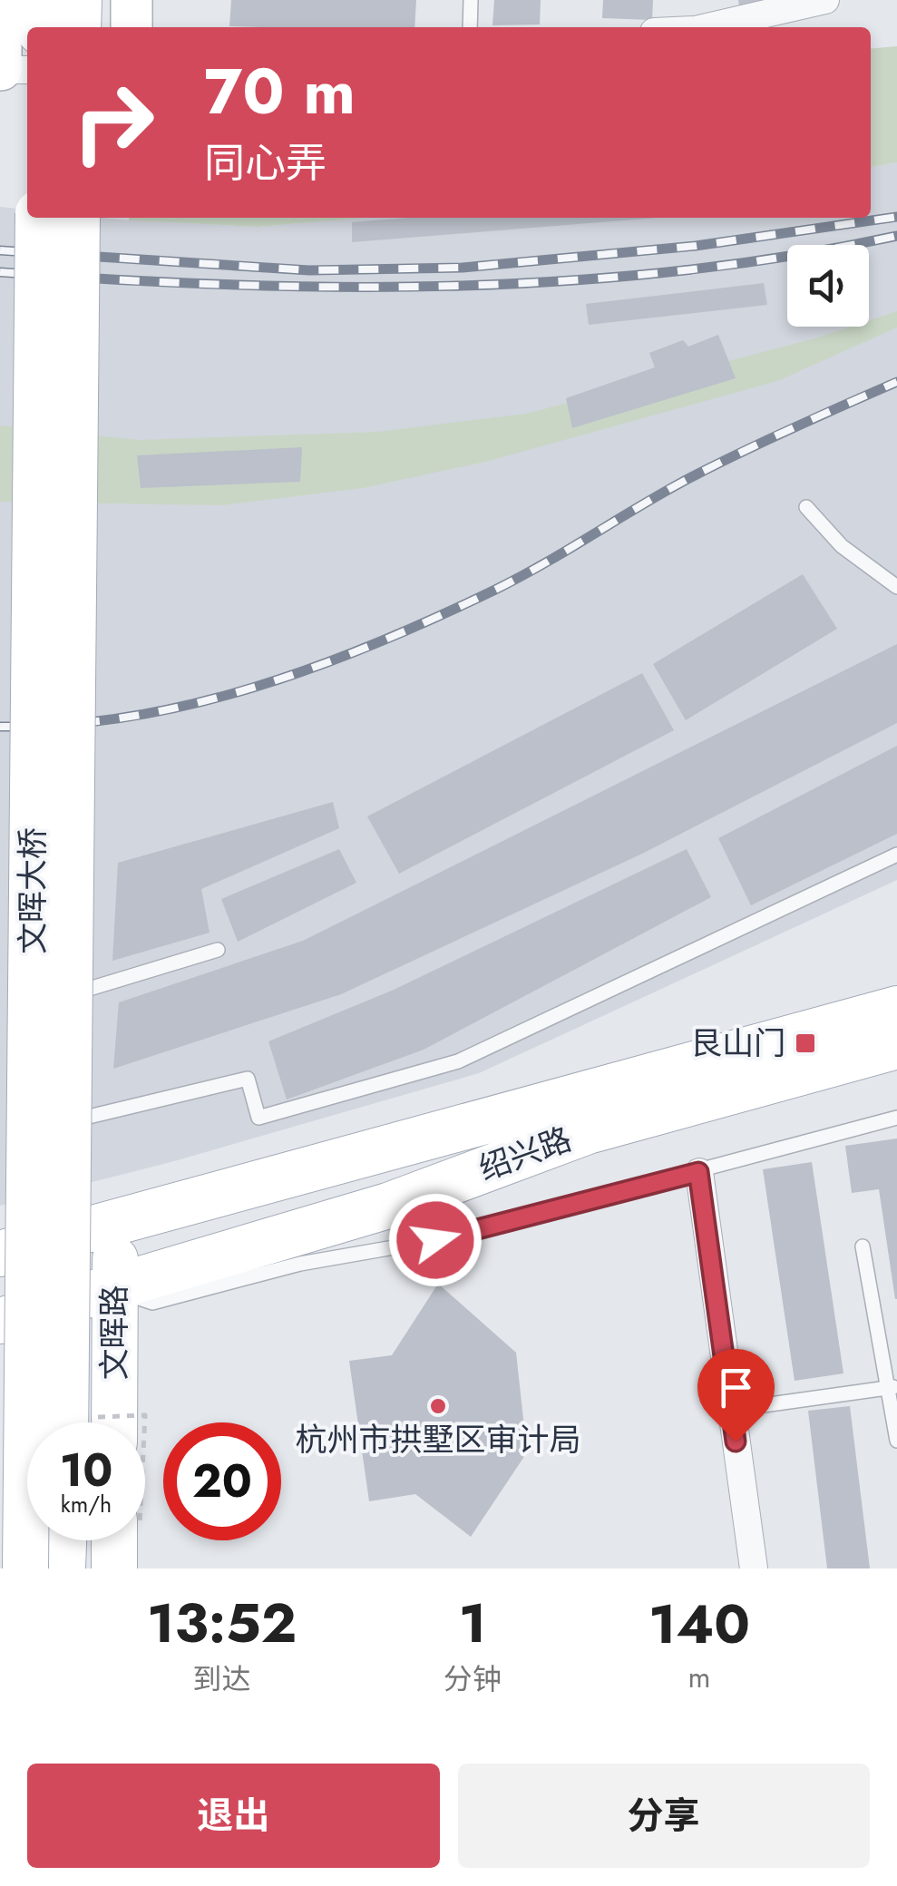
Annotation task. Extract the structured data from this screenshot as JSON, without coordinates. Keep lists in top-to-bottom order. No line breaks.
{"streets":{"main road":["文晖大桥","绍兴路","文晖路"]},"crossings":[["绍兴路","文晖路"]],"places":{"transit":["艮山门"],"other":["杭州市拱墅区审计局"]},"page":{"turn":["70 m","同心弄"],"speed":"10 km/h","limit":"20","eta":["13:52","到达","1","分钟","140","m"],"buttons":["退出","分享"]}}
